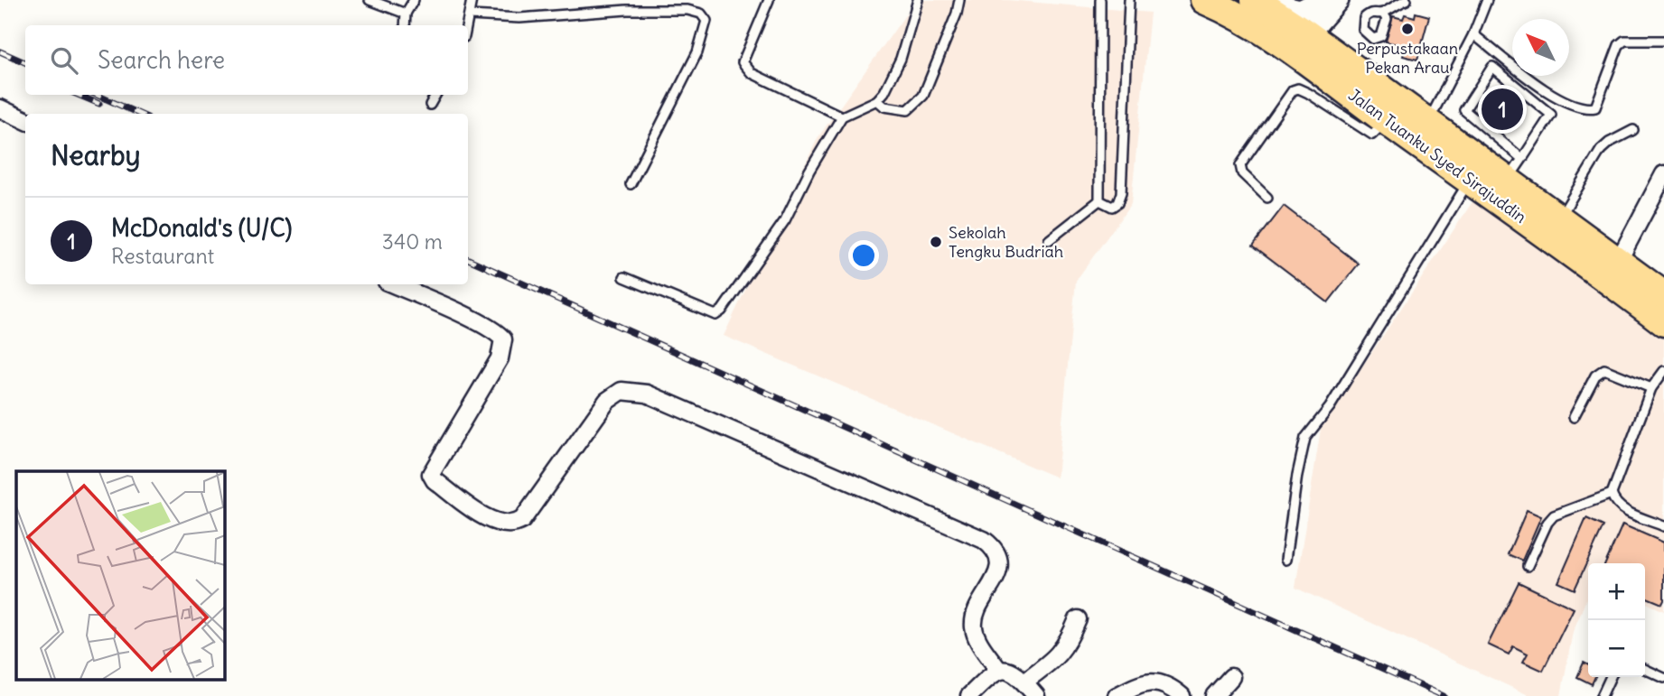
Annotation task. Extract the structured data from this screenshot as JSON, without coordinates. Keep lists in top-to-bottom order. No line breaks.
{"streets":{"highway":["Jalan Tuanku Syed Sirajuddin"]},"places":["Perpustakaan Pekan Arau","Sekolah Tengku Budriah"],"north":"top left","page":{"search":"Search here","pins":"1","heading":"Nearby","list":[{"mark":"1","name":"McDonald's (U/C)","note":"Restaurant","value":"340 m"}],"map_buttons":["+","−"]}}
